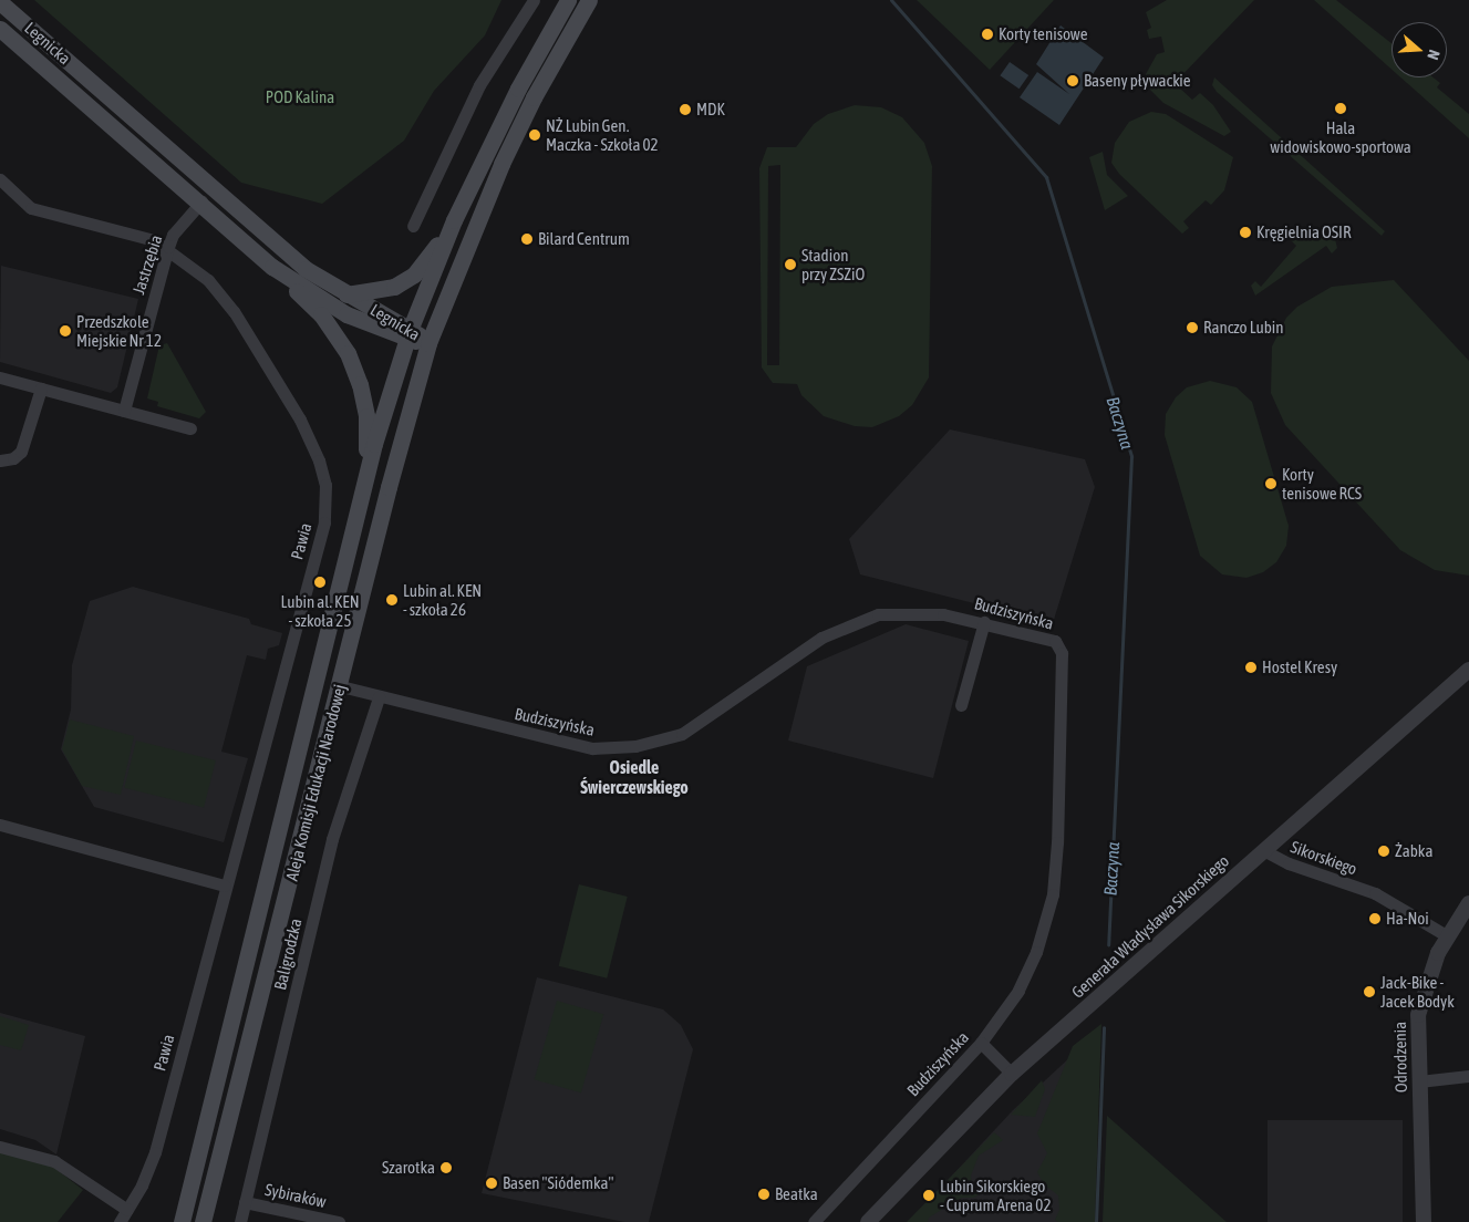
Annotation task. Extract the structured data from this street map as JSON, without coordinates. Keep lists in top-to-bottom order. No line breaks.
{"streets":{"main road":["Legnicka","Aleja Komisji Edukacji Narodowej"],"street":["Jastrzębia","Pawia","Budziszyńska","Sikorskiego","Generała Władysława Sikorskiego","Baligrodzka","Odrodzenia","Sybiraków"]},"crossings":[["Legnicka","Jastrzębia"],["Legnicka","Aleja Komisji Edukacji Narodowej"],["Jastrzębia","Pawia"],["Budziszyńska","Aleja Komisji Edukacji Narodowej"],["Budziszyńska","Baligrodzka"],["Sikorskiego","Generała Władysława Sikorskiego"],["Sikorskiego","Odrodzenia"],["Baligrodzka","Sybiraków"]],"districts":["Osiedle Świerczewskiego"],"water":["Baczyna"],"parks":["POD Kalina"],"places":["Korty tenisowe","Baseny pływackie","Hala widowiskowo-sportowa","MDK","NŻ Lubin Gen. Maczka - Szkoła 02","Kręgielnia OSIR","Bilard Centrum","Stadion przy ZSZiO","Ranczo Lubin","Przedszkole Miejskie Nr 12","Korty tenisowe RCS","Lubin al. KEN - szkoła 25","Lubin al. KEN - szkoła 26","Hostel Kresy","Żabka","Ha-Noi","Jack-Bike - Jacek Bodyk","Szarotka","Basen \"Siódemka\"","Beatka","Lubin Sikorskiego - Cuprum Arena 02"],"north":"right"}
